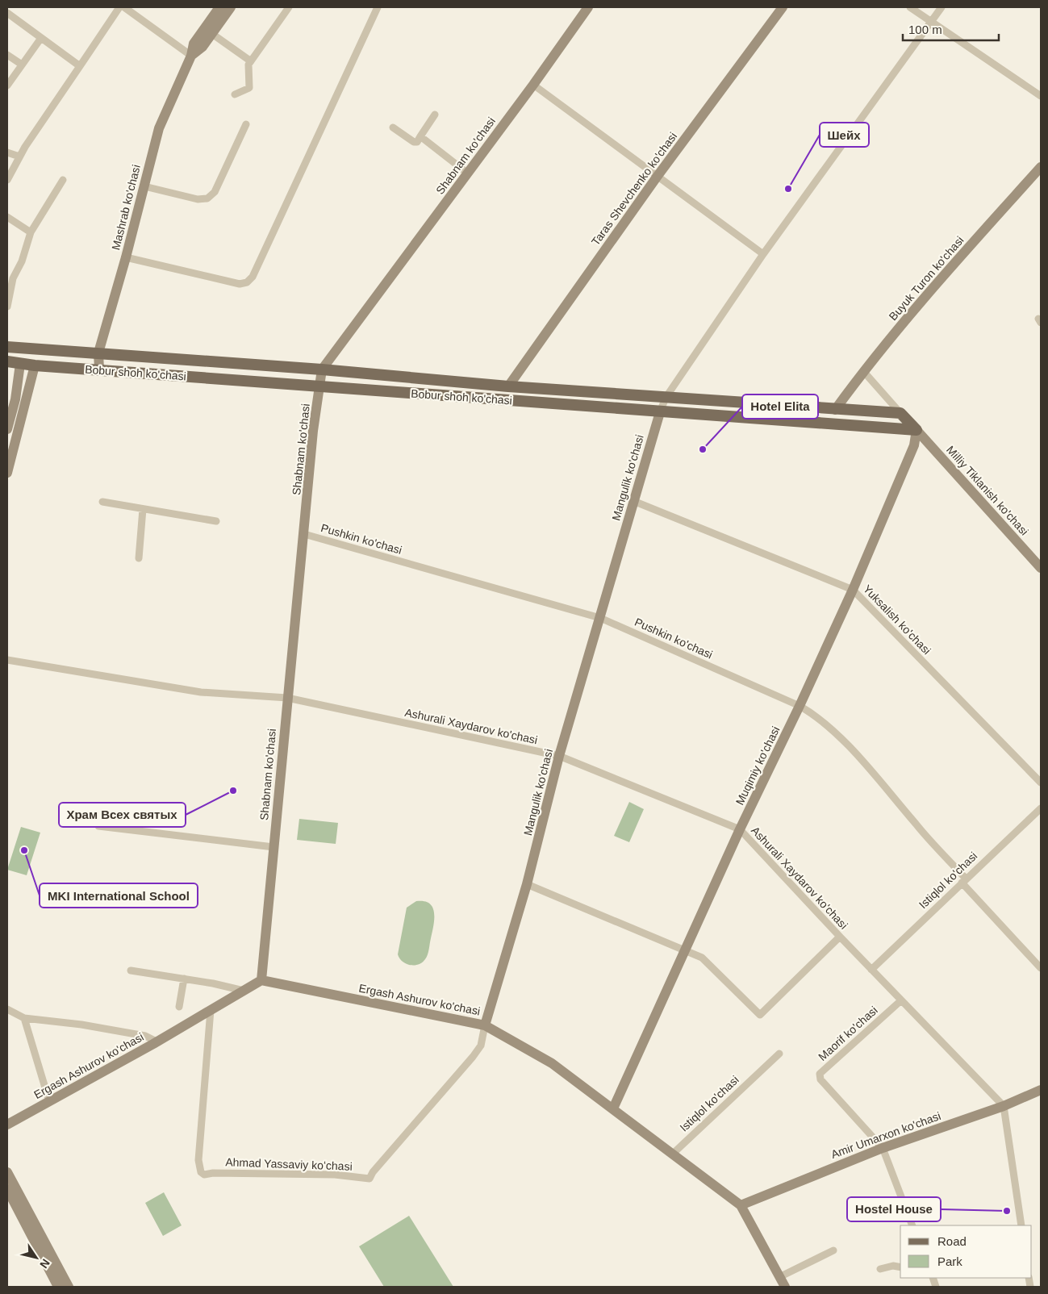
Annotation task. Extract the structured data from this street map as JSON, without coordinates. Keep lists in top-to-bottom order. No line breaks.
{"streets":{"main road":["Bobur shoh ko'chasi"],"street":["Shabnam ko'chasi","Taras Shevchenko ko'chasi","Mashrab ko'chasi","Buyuk Turon ko'chasi","Mangulik ko'chasi","Milliy Tiklanish ko'chasi","Pushkin ko'chasi","Yuksalish ko'chasi","Ashurali Xaydarov ko'chasi","Muqimiy ko'chasi","Istiqlol ko'chasi","Ergash Ashurov ko'chasi","Maorif ko'chasi","Amir Umarxon ko'chasi","Ahmad Yassaviy koʻchasi"]},"crossings":[["Shabnam ko'chasi","Bobur shoh ko'chasi"],["Shabnam ko'chasi","Pushkin ko'chasi"],["Shabnam ko'chasi","Ashurali Xaydarov ko'chasi"],["Shabnam ko'chasi","Ergash Ashurov ko'chasi"],["Taras Shevchenko ko'chasi","Bobur shoh ko'chasi"],["Mashrab ko'chasi","Bobur shoh ko'chasi"],["Buyuk Turon ko'chasi","Bobur shoh ko'chasi"],["Bobur shoh ko'chasi","Mangulik ko'chasi"],["Bobur shoh ko'chasi","Milliy Tiklanish ko'chasi"],["Bobur shoh ko'chasi","Muqimiy ko'chasi"],["Mangulik ko'chasi","Pushkin ko'chasi"],["Mangulik ko'chasi","Yuksalish ko'chasi"],["Mangulik ko'chasi","Ashurali Xaydarov ko'chasi"],["Mangulik ko'chasi","Ergash Ashurov ko'chasi"],["Mangulik ko'chasi","Ahmad Yassaviy koʻchasi"],["Milliy Tiklanish ko'chasi","Muqimiy ko'chasi"],["Pushkin ko'chasi","Muqimiy ko'chasi"],["Pushkin ko'chasi","Istiqlol ko'chasi"],["Yuksalish ko'chasi","Muqimiy ko'chasi"],["Ashurali Xaydarov ko'chasi","Muqimiy ko'chasi"],["Ashurali Xaydarov ko'chasi","Istiqlol ko'chasi"],["Ashurali Xaydarov ko'chasi","Maorif ko'chasi"],["Ashurali Xaydarov ko'chasi","Amir Umarxon ko'chasi"],["Muqimiy ko'chasi","Ergash Ashurov ko'chasi"],["Istiqlol ko'chasi","Ergash Ashurov ko'chasi"],["Ergash Ashurov ko'chasi","Amir Umarxon ko'chasi"],["Ergash Ashurov ko'chasi","Ahmad Yassaviy koʻchasi"],["Maorif ko'chasi","Amir Umarxon ko'chasi"]],"places":["Шейх","Hotel Elita","Храм Всех святых","MKI International School","Hostel House"],"legend":["Road","Park"],"scale_bar":"100 m","north":"bottom right"}
